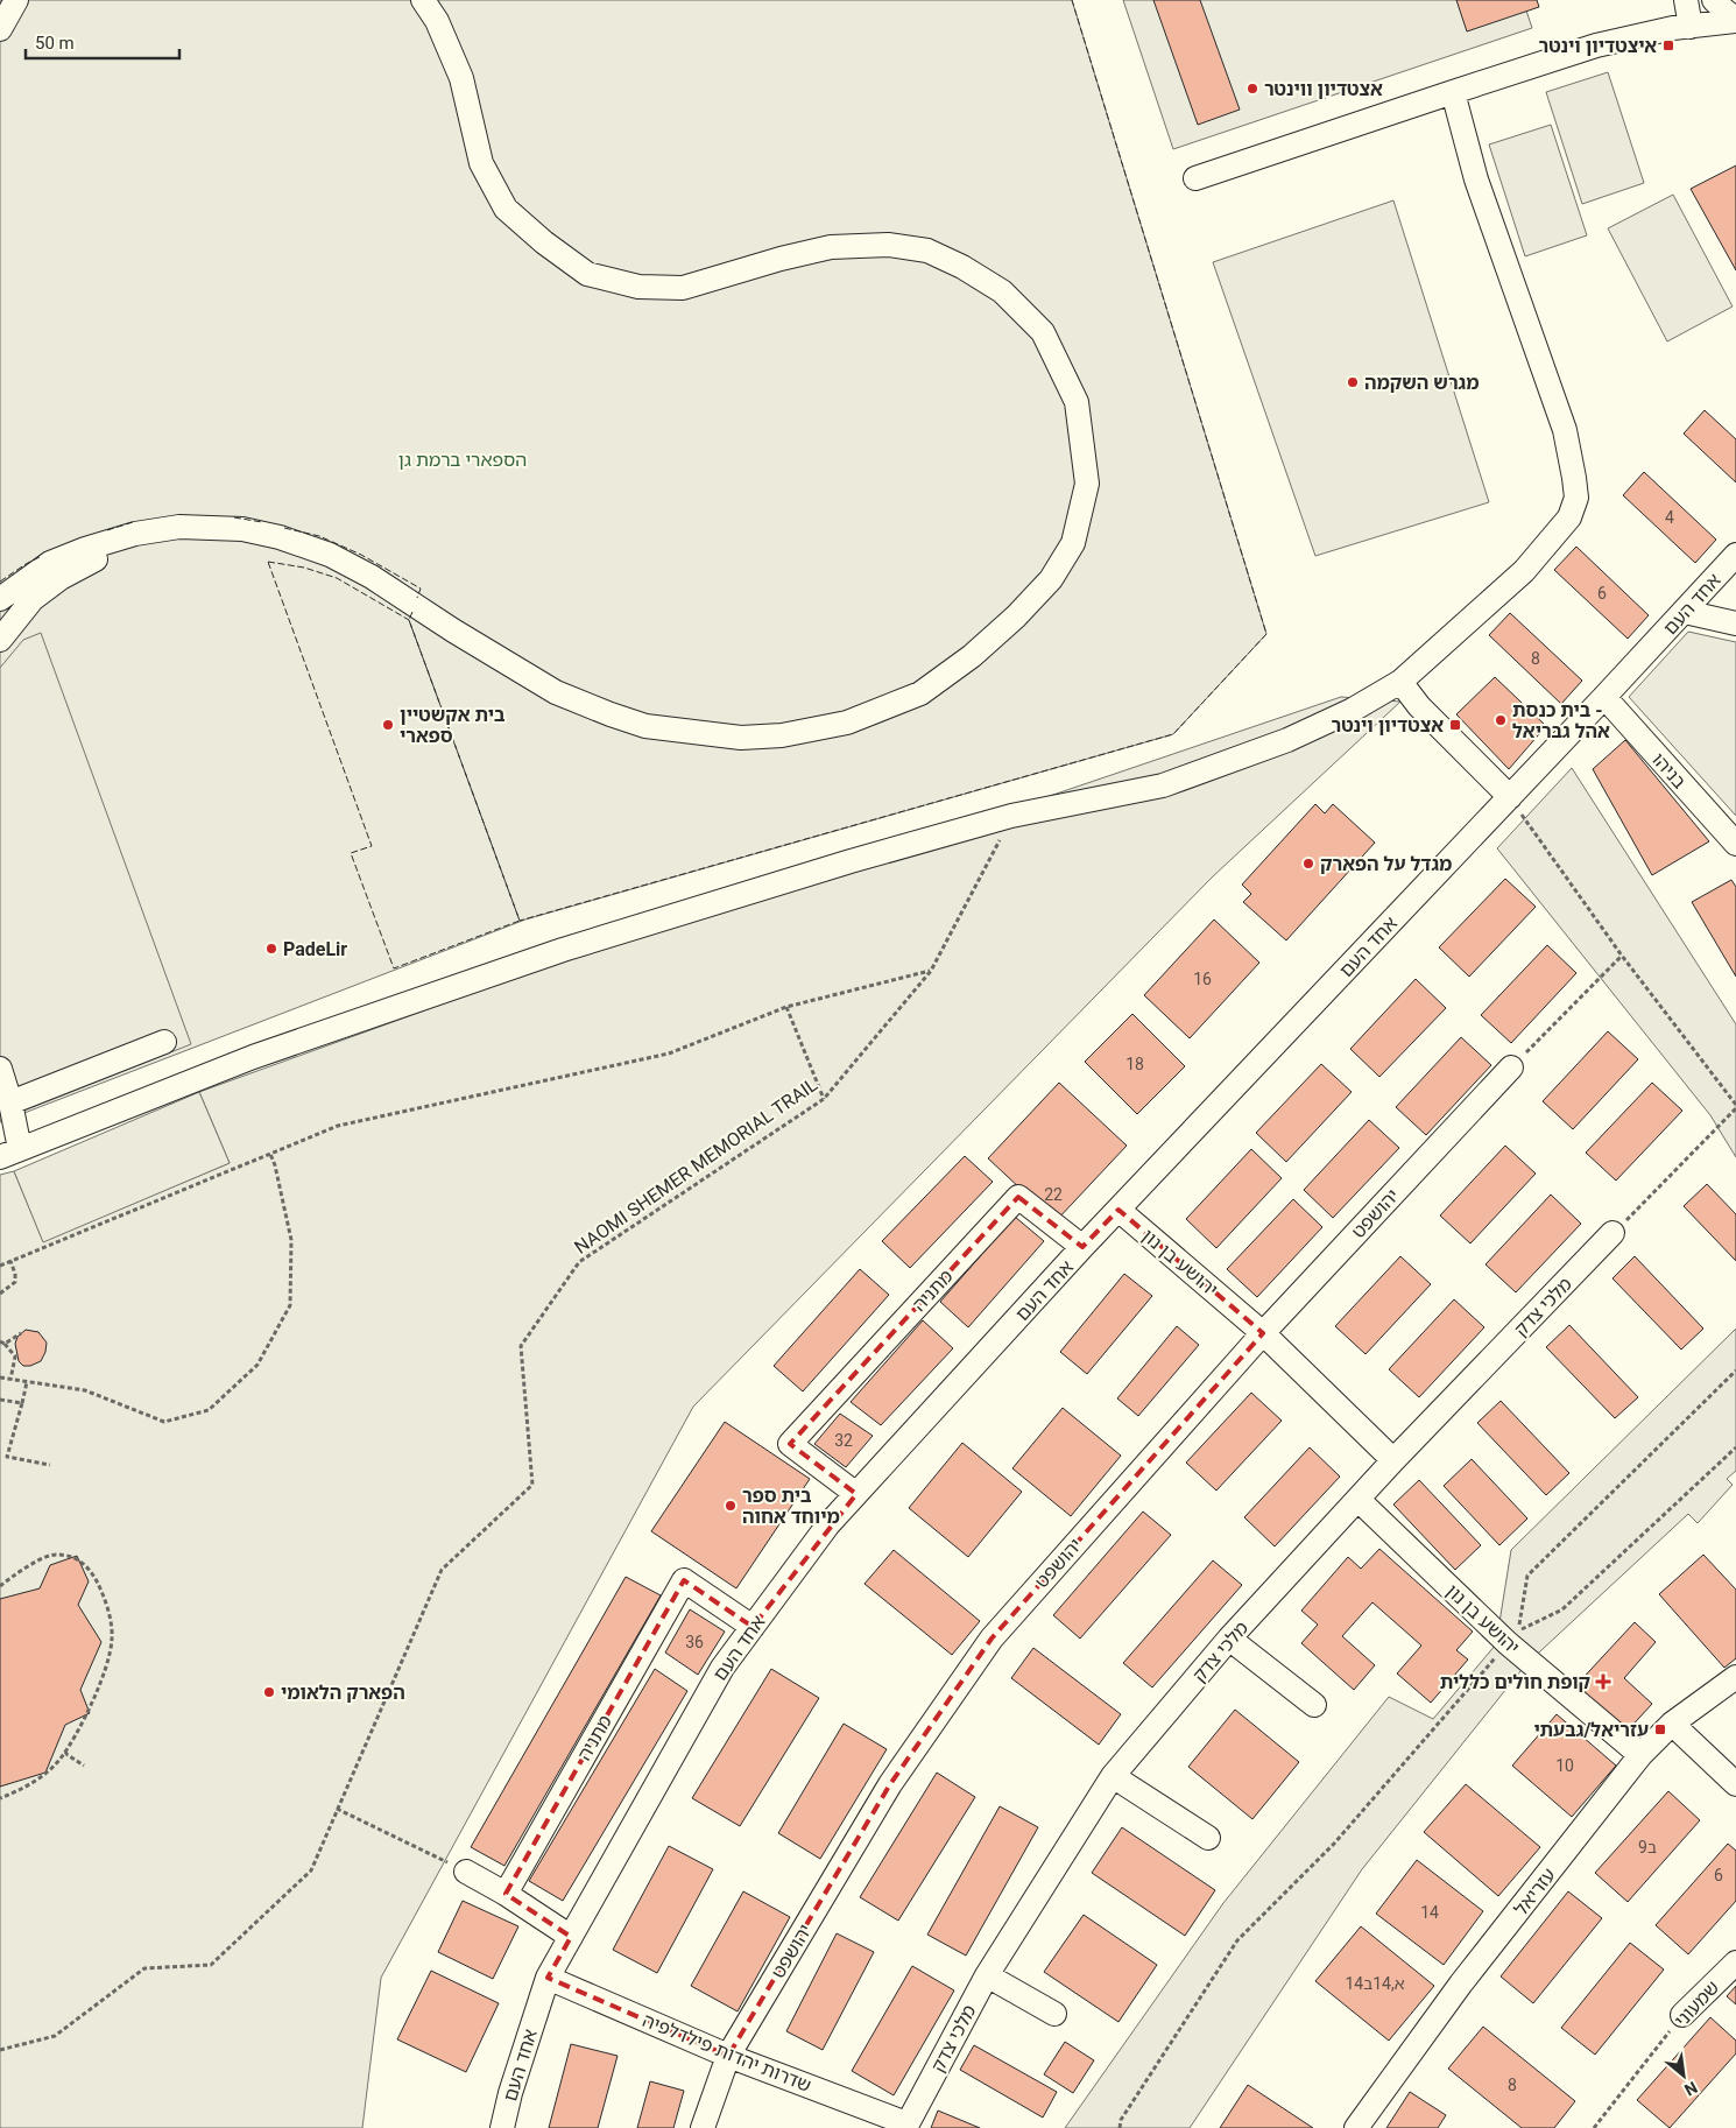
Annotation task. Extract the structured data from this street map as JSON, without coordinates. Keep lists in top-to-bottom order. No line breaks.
{"streets":{"street":["אחד העם","בניהו","יהושפט","יהושע בן נון","מתניה","מלכי צדק","עזריאל","שמעוני","שדרות יהדות פילדלפיה"],"path":["NAOMI SHEMER MEMORIAL TRAIL"]},"crossings":[["אחד העם","בניהו"],["אחד העם","יהושע בן נון"],["אחד העם","מתניה"],["אחד העם","שדרות יהדות פילדלפיה"],["יהושפט","יהושע בן נון"],["יהושפט","שדרות יהדות פילדלפיה"],["יהושע בן נון","מלכי צדק"],["יהושע בן נון","עזריאל"],["מלכי צדק","שדרות יהדות פילדלפיה"]],"parks":["הספארי ברמת גן"],"places":{"transit":["איצטדיון וינטר","אצטדיון וינטר","עזריאל/גבעתי"],"other":["אצטדיון ווינטר","מגרש השקמה","בית כנסת - אהל גבריאל","בית אקשטיין ספארי","מגדל על הפארק","PadeLir","בית ספר מיוחד אחוה","הפארק הלאומי"],"health":["קופת חולים כללית"]},"house_numbers":["4","6","8","16","18","22","32","36","10","9ב","6","14","14א,14ב","8"],"scale_bar":"50 m","north":"bottom right"}
